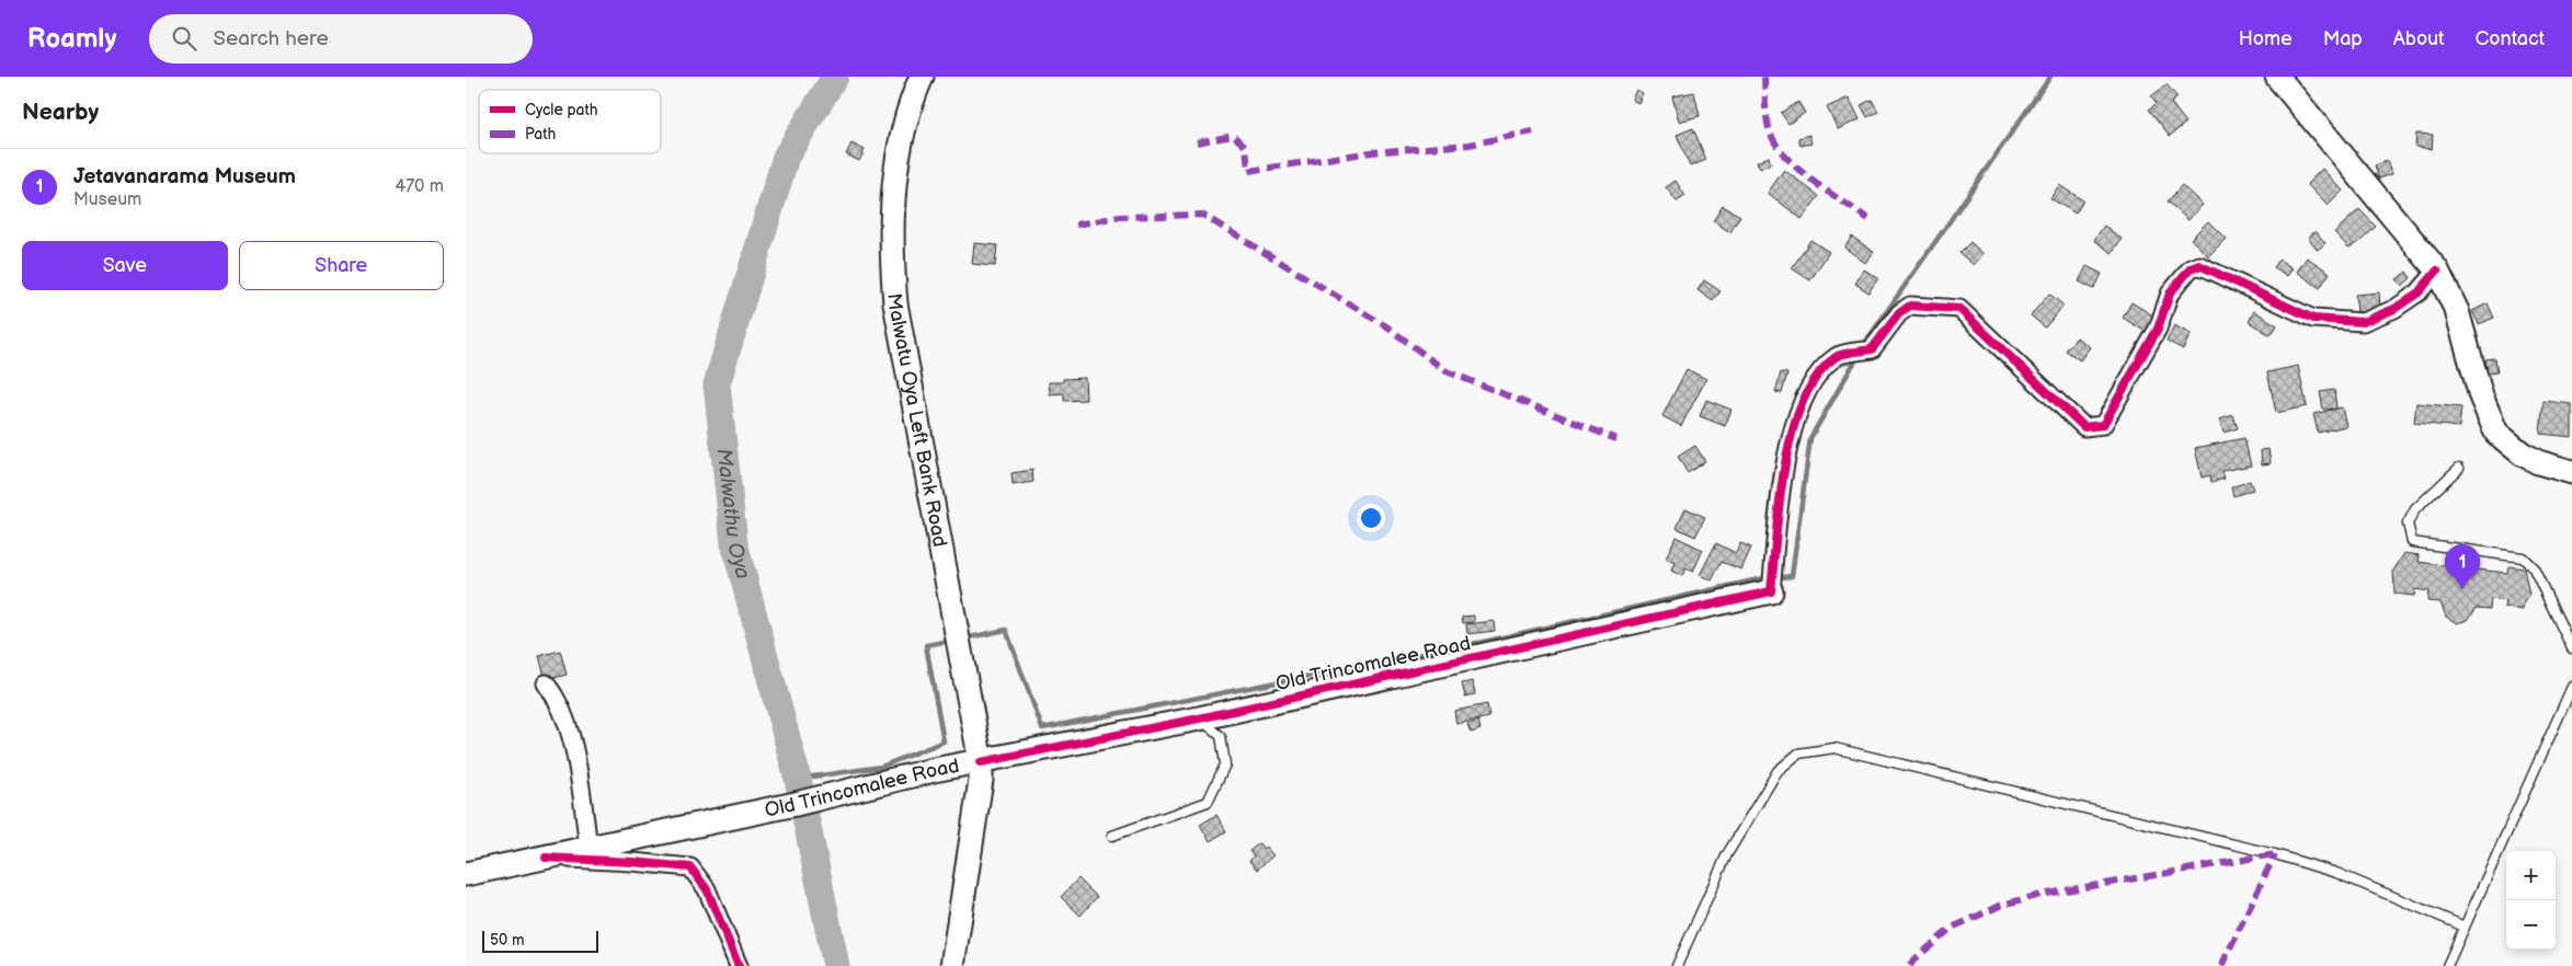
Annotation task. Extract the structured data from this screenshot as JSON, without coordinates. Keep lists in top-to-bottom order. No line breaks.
{"streets":{"main road":["Malwatu Oya Left Bank Road","Old Trincomalee Road"]},"crossings":[["Malwatu Oya Left Bank Road","Old Trincomalee Road"]],"water":["Malwathu Oya"],"legend":["Cycle path","Path"],"scale_bar":"50 m","page":{"header":"Roamly","search":"Search here","nav":["Home","Map","About","Contact"],"heading":"Nearby","list":[{"mark":"1","name":"Jetavanarama Museum","note":"Museum","value":"470 m"}],"buttons":["Save","Share"],"pins":"1","map_buttons":["+","−"],"scale":"50 m"}}
